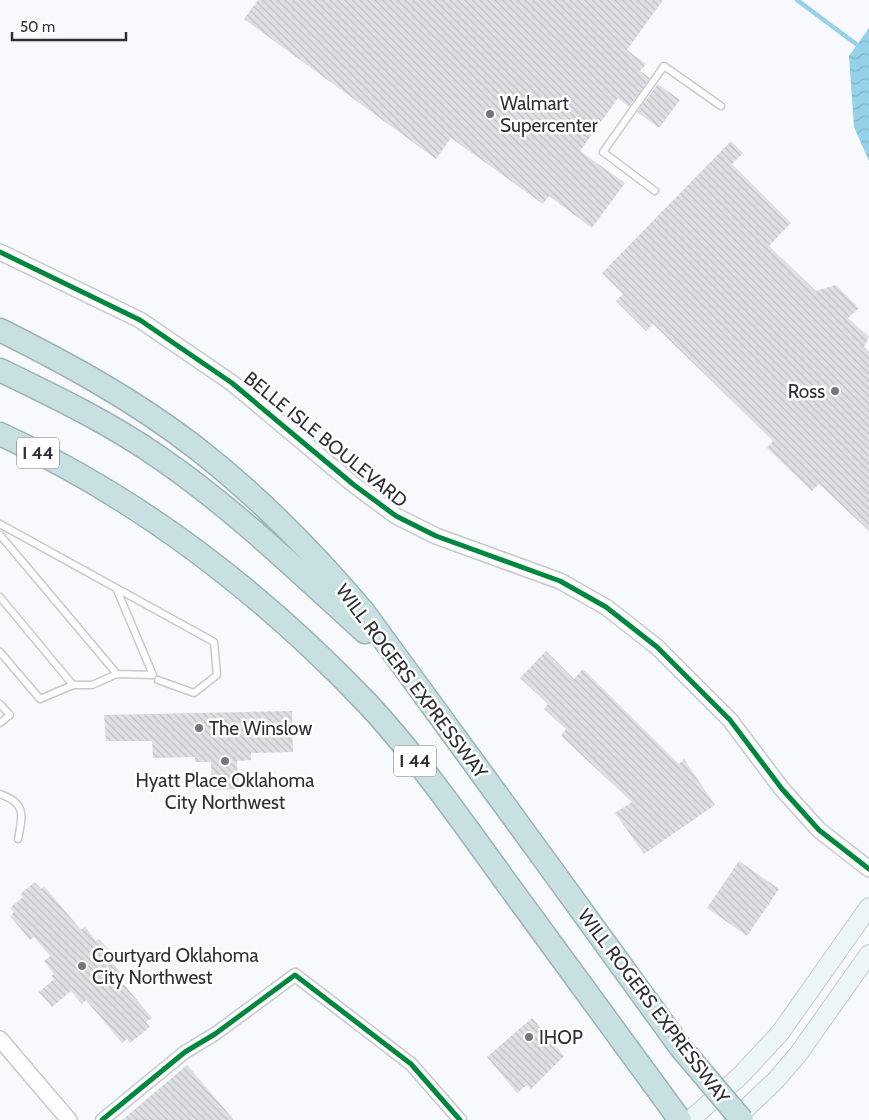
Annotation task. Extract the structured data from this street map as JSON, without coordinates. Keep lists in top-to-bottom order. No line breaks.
{"streets":{"highway":["I 44","WILL ROGERS EXPRESSWAY"],"street":["BELLE ISLE BOULEVARD"]},"places":["Walmart Supercenter","Ross","The Winslow","Hyatt Place Oklahoma City Northwest","Courtyard Oklahoma City Northwest","IHOP"],"scale_bar":"50 m"}
